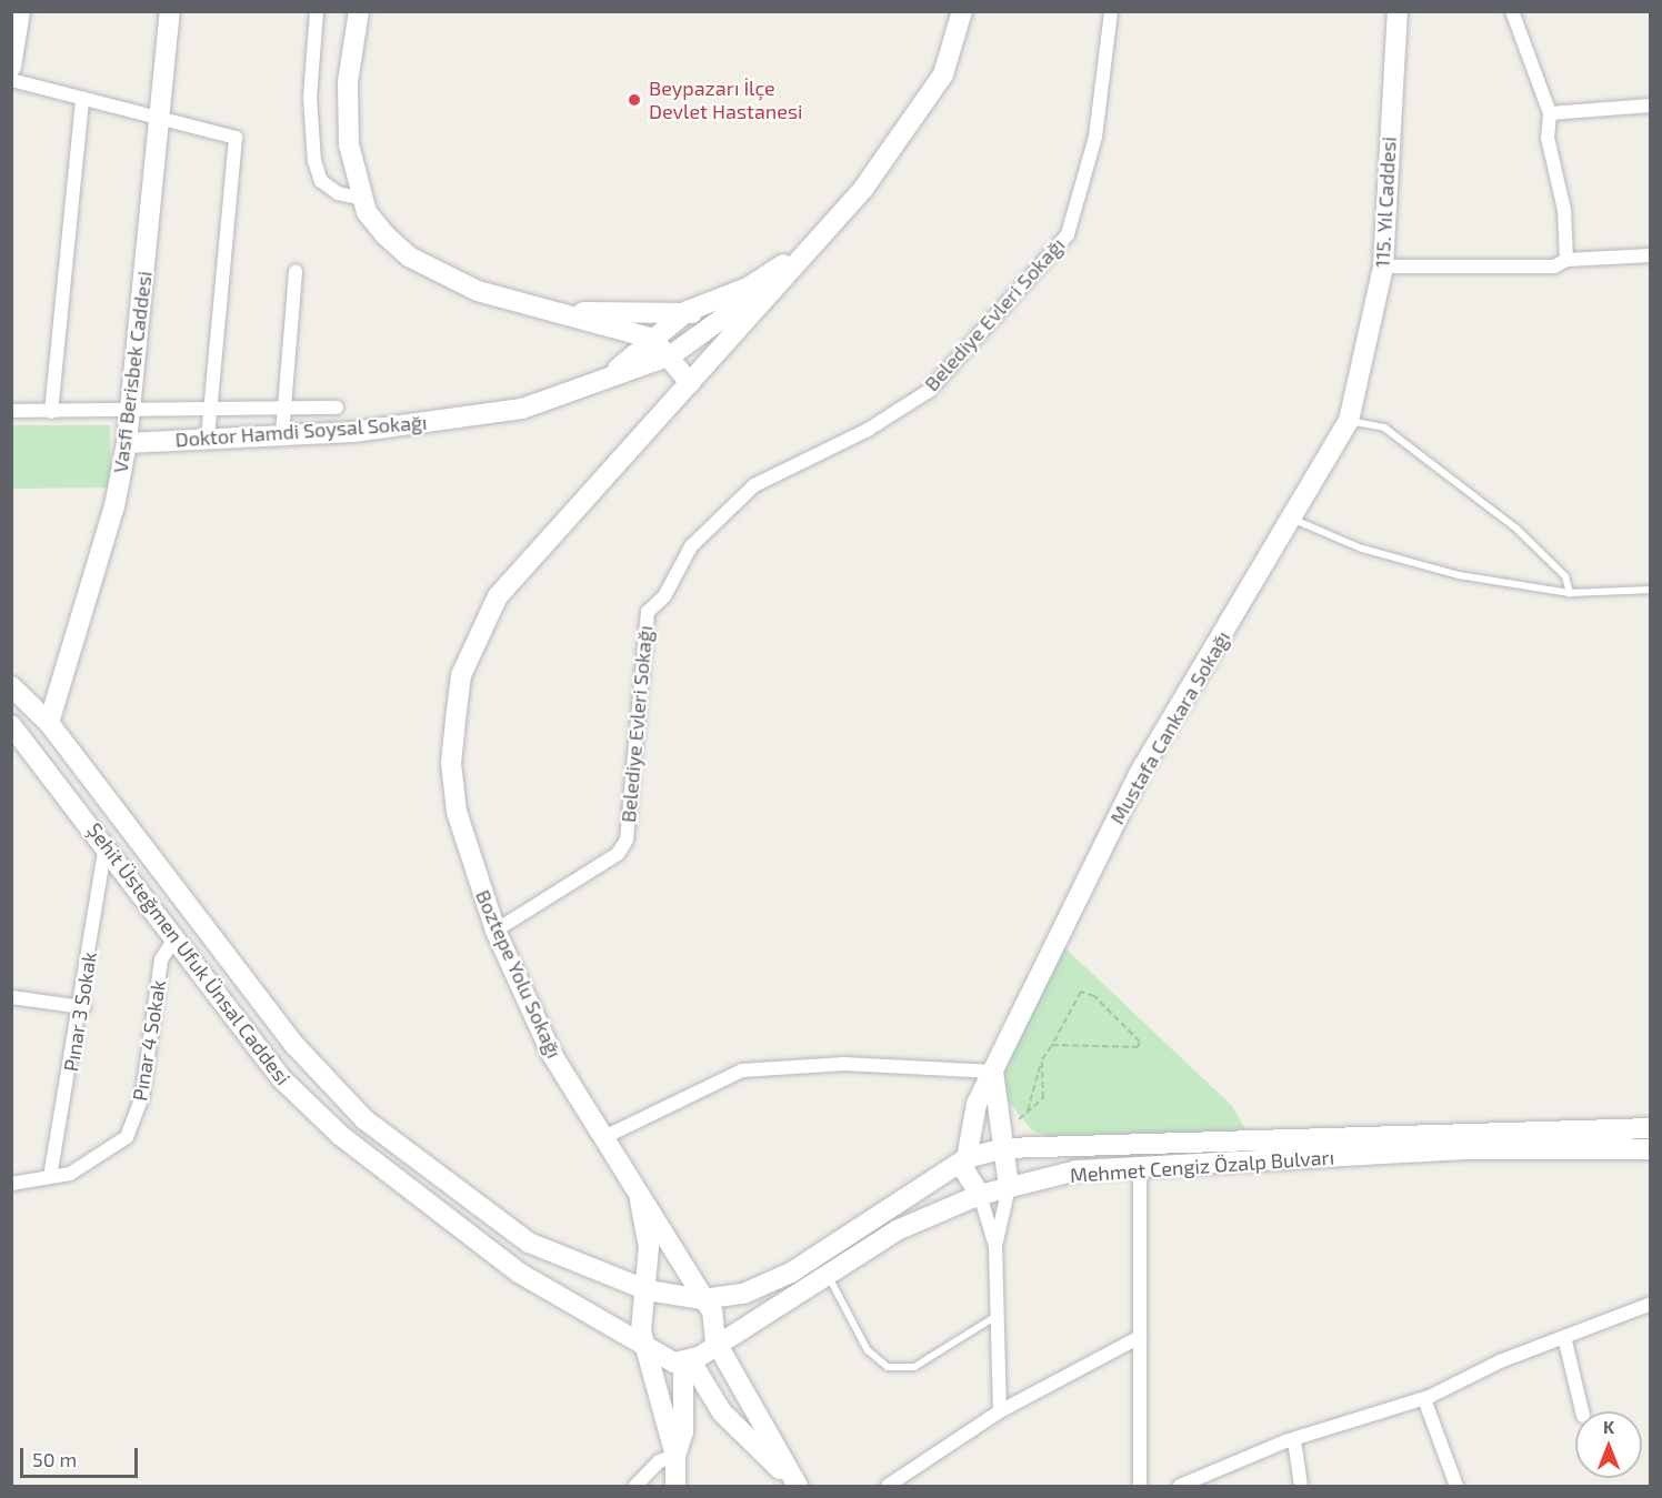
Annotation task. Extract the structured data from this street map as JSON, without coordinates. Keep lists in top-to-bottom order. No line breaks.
{"streets":{"street":["115. Yıl Caddesi","Belediye Evleri Sokağı","Vasfi Berisbek Caddesi","Doktor Hamdi Soysal Sokağı","Mustafa Cankara Sokağı","Şehit Üsteğmen Ufuk Ünsal Caddesi","Boztepe Yolu Sokağı","Pınar 3 Sokak","Pınar 4 Sokak","Mehmet Cengiz Özalp Bulvarı"]},"crossings":[["115. Yıl Caddesi","Mustafa Cankara Sokağı"],["Belediye Evleri Sokağı","Boztepe Yolu Sokağı"],["Vasfi Berisbek Caddesi","Doktor Hamdi Soysal Sokağı"],["Vasfi Berisbek Caddesi","Şehit Üsteğmen Ufuk Ünsal Caddesi"],["Mustafa Cankara Sokağı","Mehmet Cengiz Özalp Bulvarı"],["Şehit Üsteğmen Ufuk Ünsal Caddesi","Boztepe Yolu Sokağı"],["Şehit Üsteğmen Ufuk Ünsal Caddesi","Pınar 3 Sokak"],["Şehit Üsteğmen Ufuk Ünsal Caddesi","Pınar 4 Sokak"],["Şehit Üsteğmen Ufuk Ünsal Caddesi","Mehmet Cengiz Özalp Bulvarı"],["Boztepe Yolu Sokağı","Mehmet Cengiz Özalp Bulvarı"],["Pınar 3 Sokak","Pınar 4 Sokak"]],"places":["Beypazarı İlçe Devlet Hastanesi"],"scale_bar":"50 m","north":"top"}
